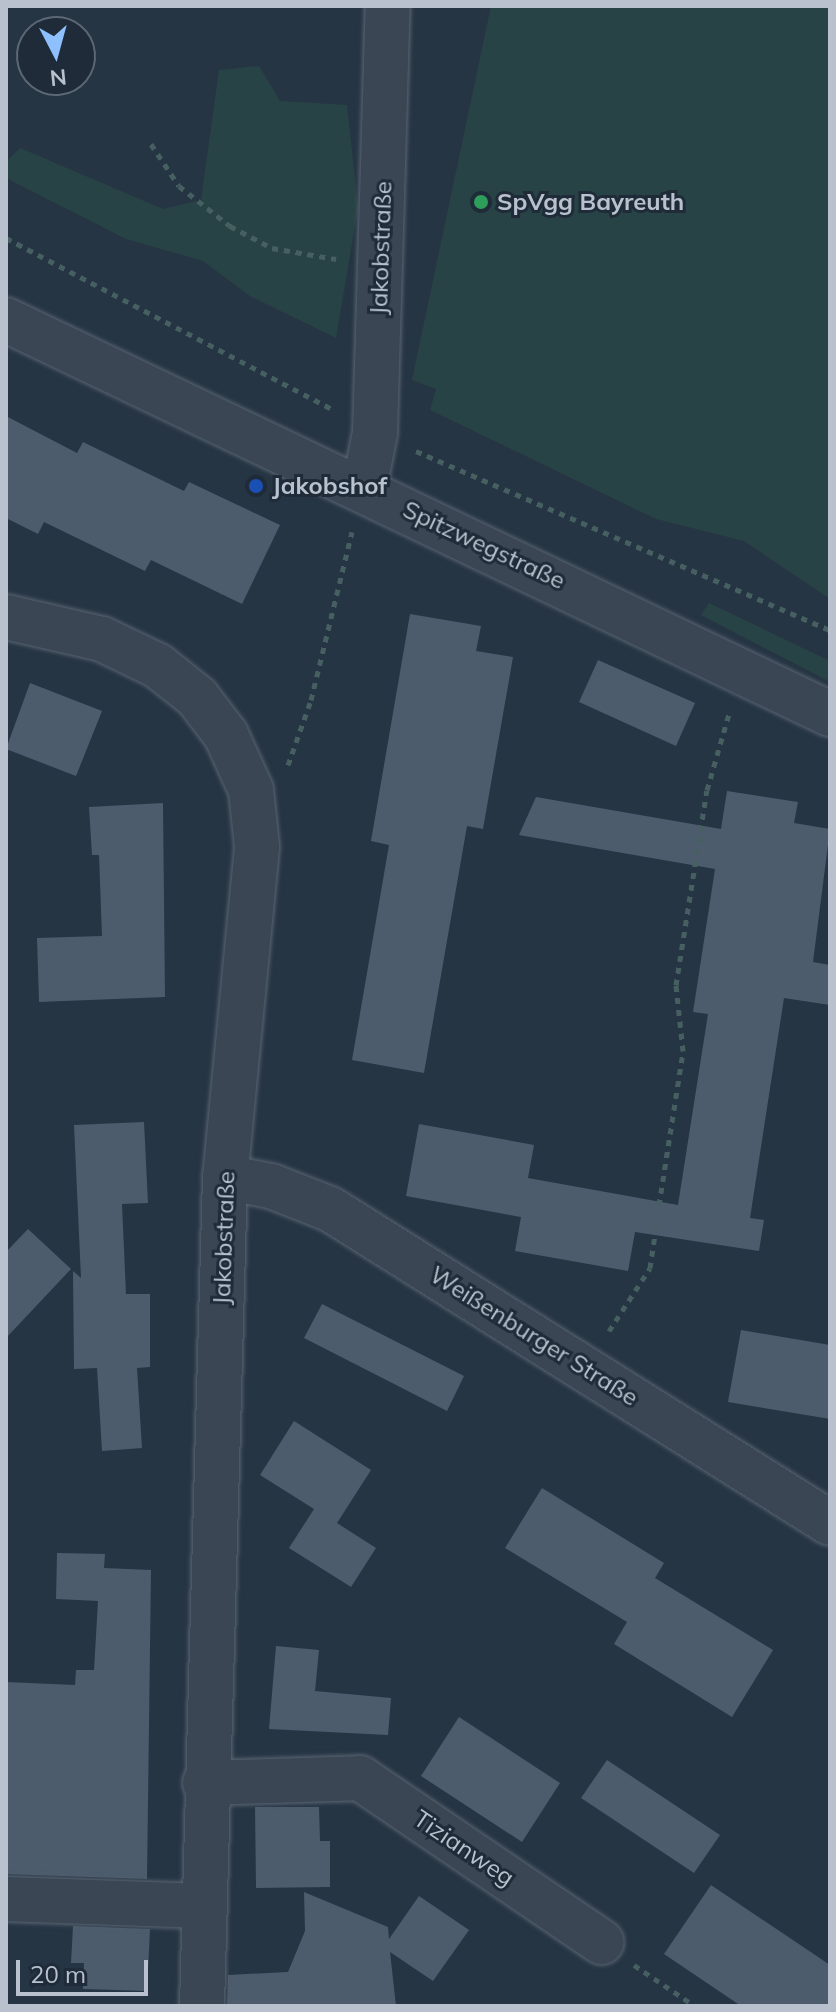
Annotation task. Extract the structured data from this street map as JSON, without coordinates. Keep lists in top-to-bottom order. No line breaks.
{"streets":{"street":["Jakobstraße","Spitzwegstraße","Weißenburger Straße","Tizianweg"]},"crossings":[["Jakobstraße","Spitzwegstraße"],["Jakobstraße","Weißenburger Straße"],["Jakobstraße","Tizianweg"]],"places":["SpVgg Bayreuth","Jakobshof"],"scale_bar":"20 m","north":"bottom"}
